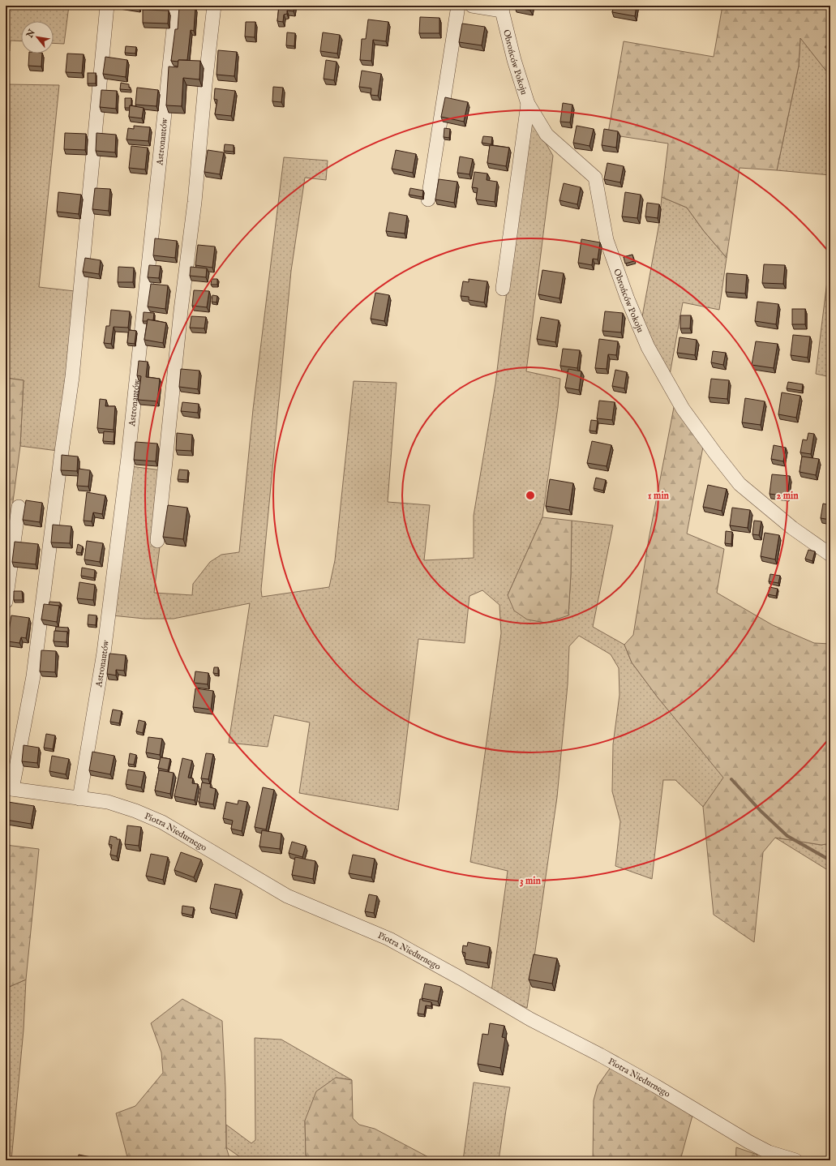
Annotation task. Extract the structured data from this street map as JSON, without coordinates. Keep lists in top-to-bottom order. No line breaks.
{"streets":{"street":["Obrońców Pokoju","Astronautów","Piotra Niedurnego"]},"crossings":[["Astronautów","Piotra Niedurnego"]],"north":"top left","rings":["1 min","2 min","3 min"]}
